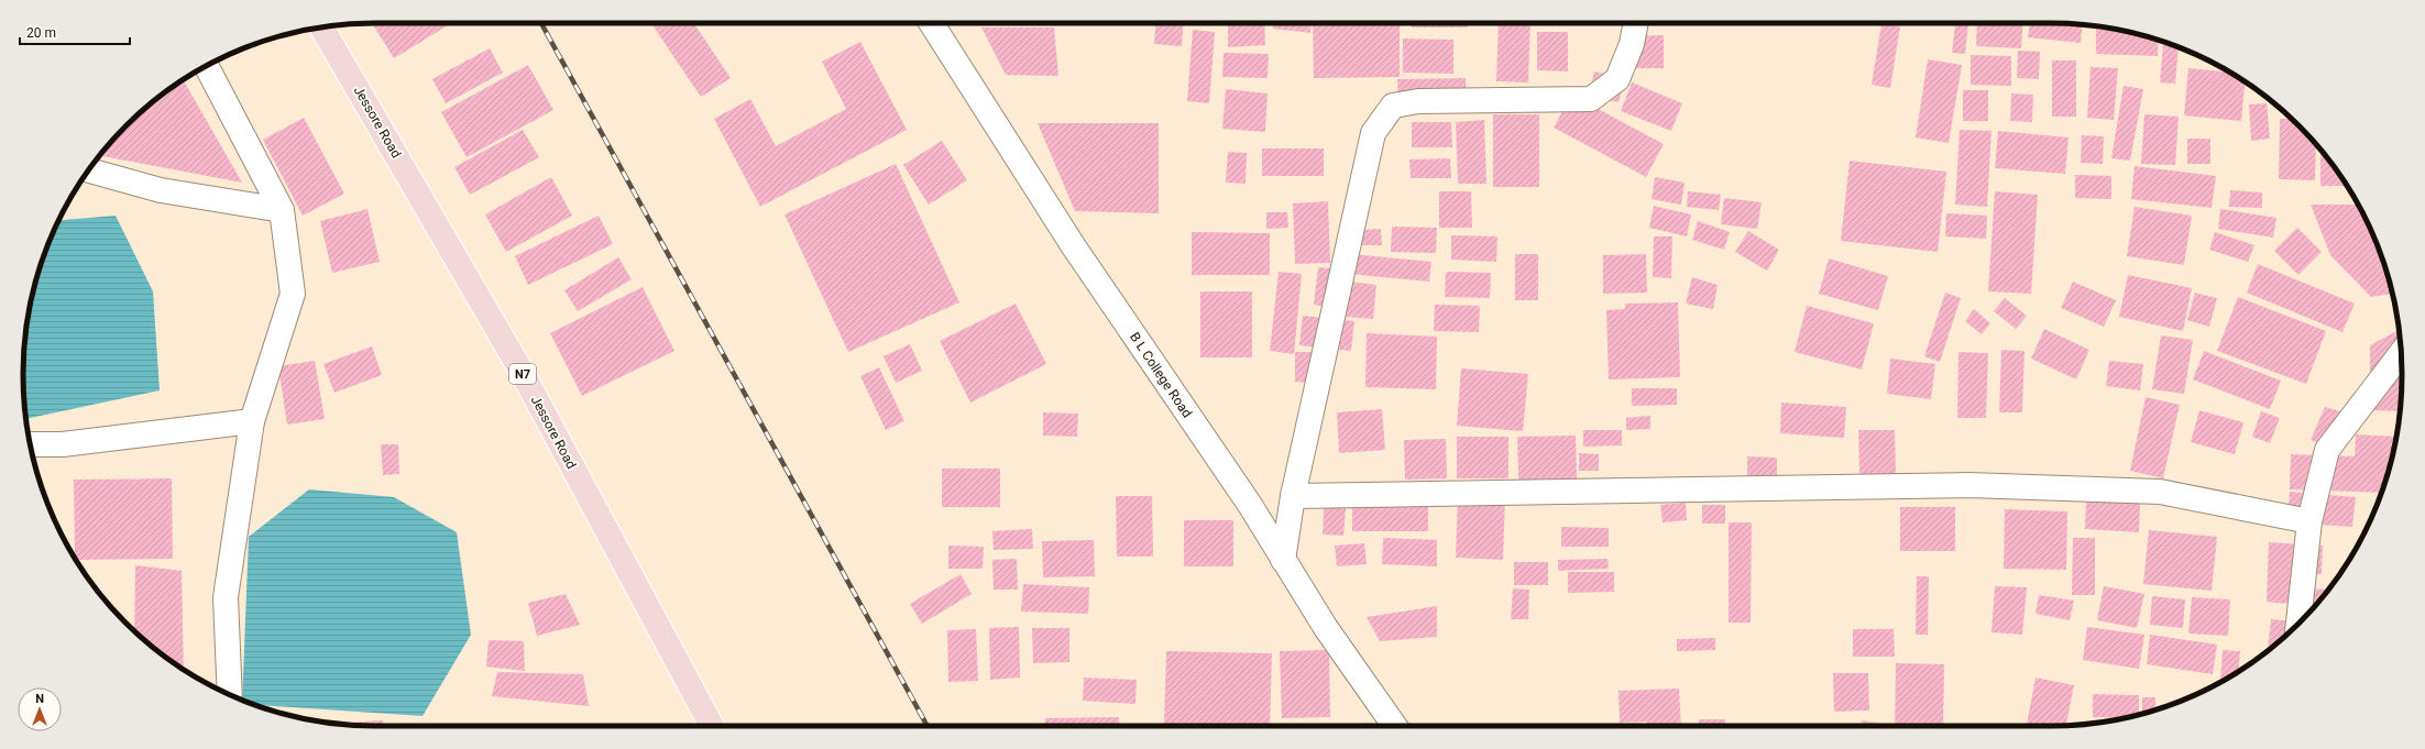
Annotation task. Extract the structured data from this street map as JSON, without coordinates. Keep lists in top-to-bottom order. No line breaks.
{"streets":{"highway":["Jessore Road","N7"],"street":["B L College Road"]},"scale_bar":"20 m","north":"top"}
